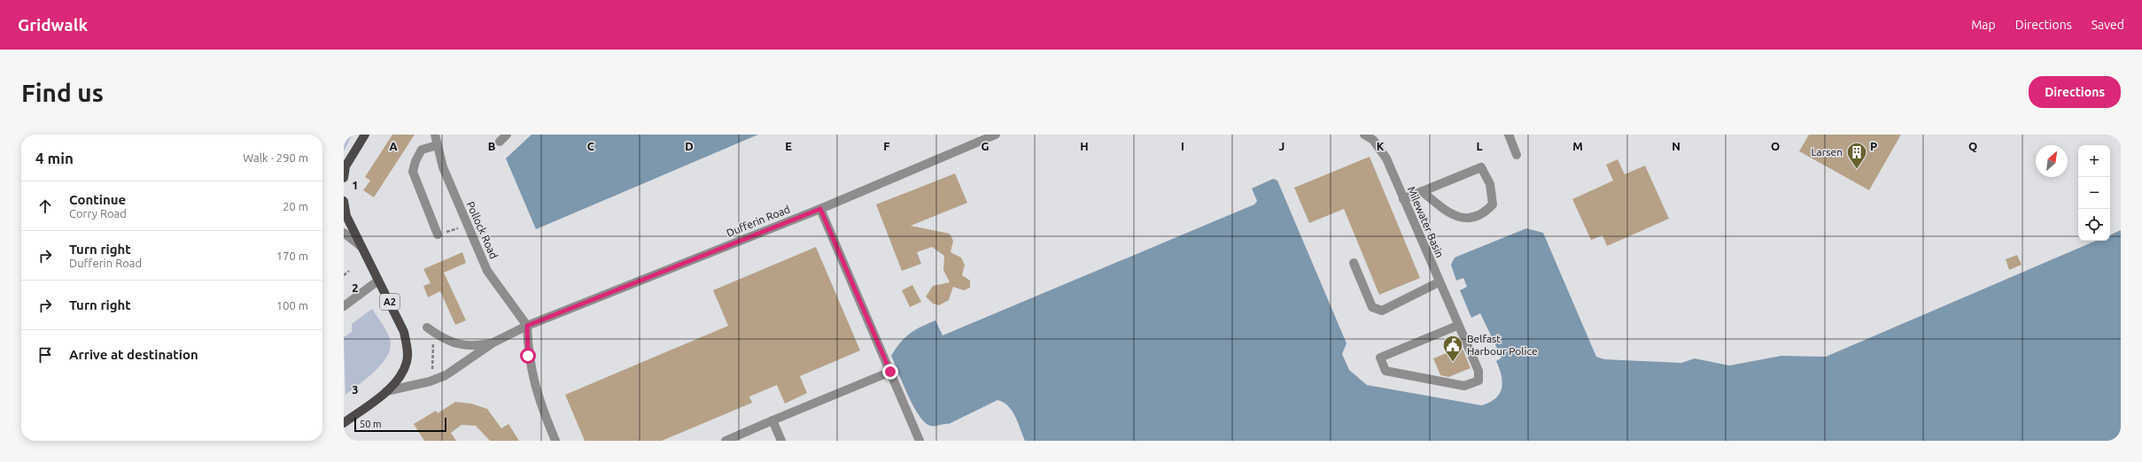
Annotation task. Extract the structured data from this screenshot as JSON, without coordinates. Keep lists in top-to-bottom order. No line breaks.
{"streets":{"main road":["A2"],"street":["Dufferin Road","Milewater Basin","Pollock Road"]},"crossings":[["Dufferin Road","Pollock Road"]],"places":{"building":["Larsen"],"public building":["Belfast Harbour Police"]},"scale_bar":"50 m","north":"top right","page":{"header":"Gridwalk","nav":["Map","Directions","Saved"],"buttons":"Directions","title":"Find us","heading":["4 min","Walk · 290 m"],"map_buttons":["+","−"],"list":[["Continue","Corry Road","20 m"],["Turn right","Dufferin Road","170 m"],["Turn right","100 m"],"Arrive at destination"],"scale":"50 m"},"grid":{"columns":["A","B","C","D","E","F","G","H","I","J","K","L","M","N","O","P","Q"],"rows":["1","2","3"]}}
